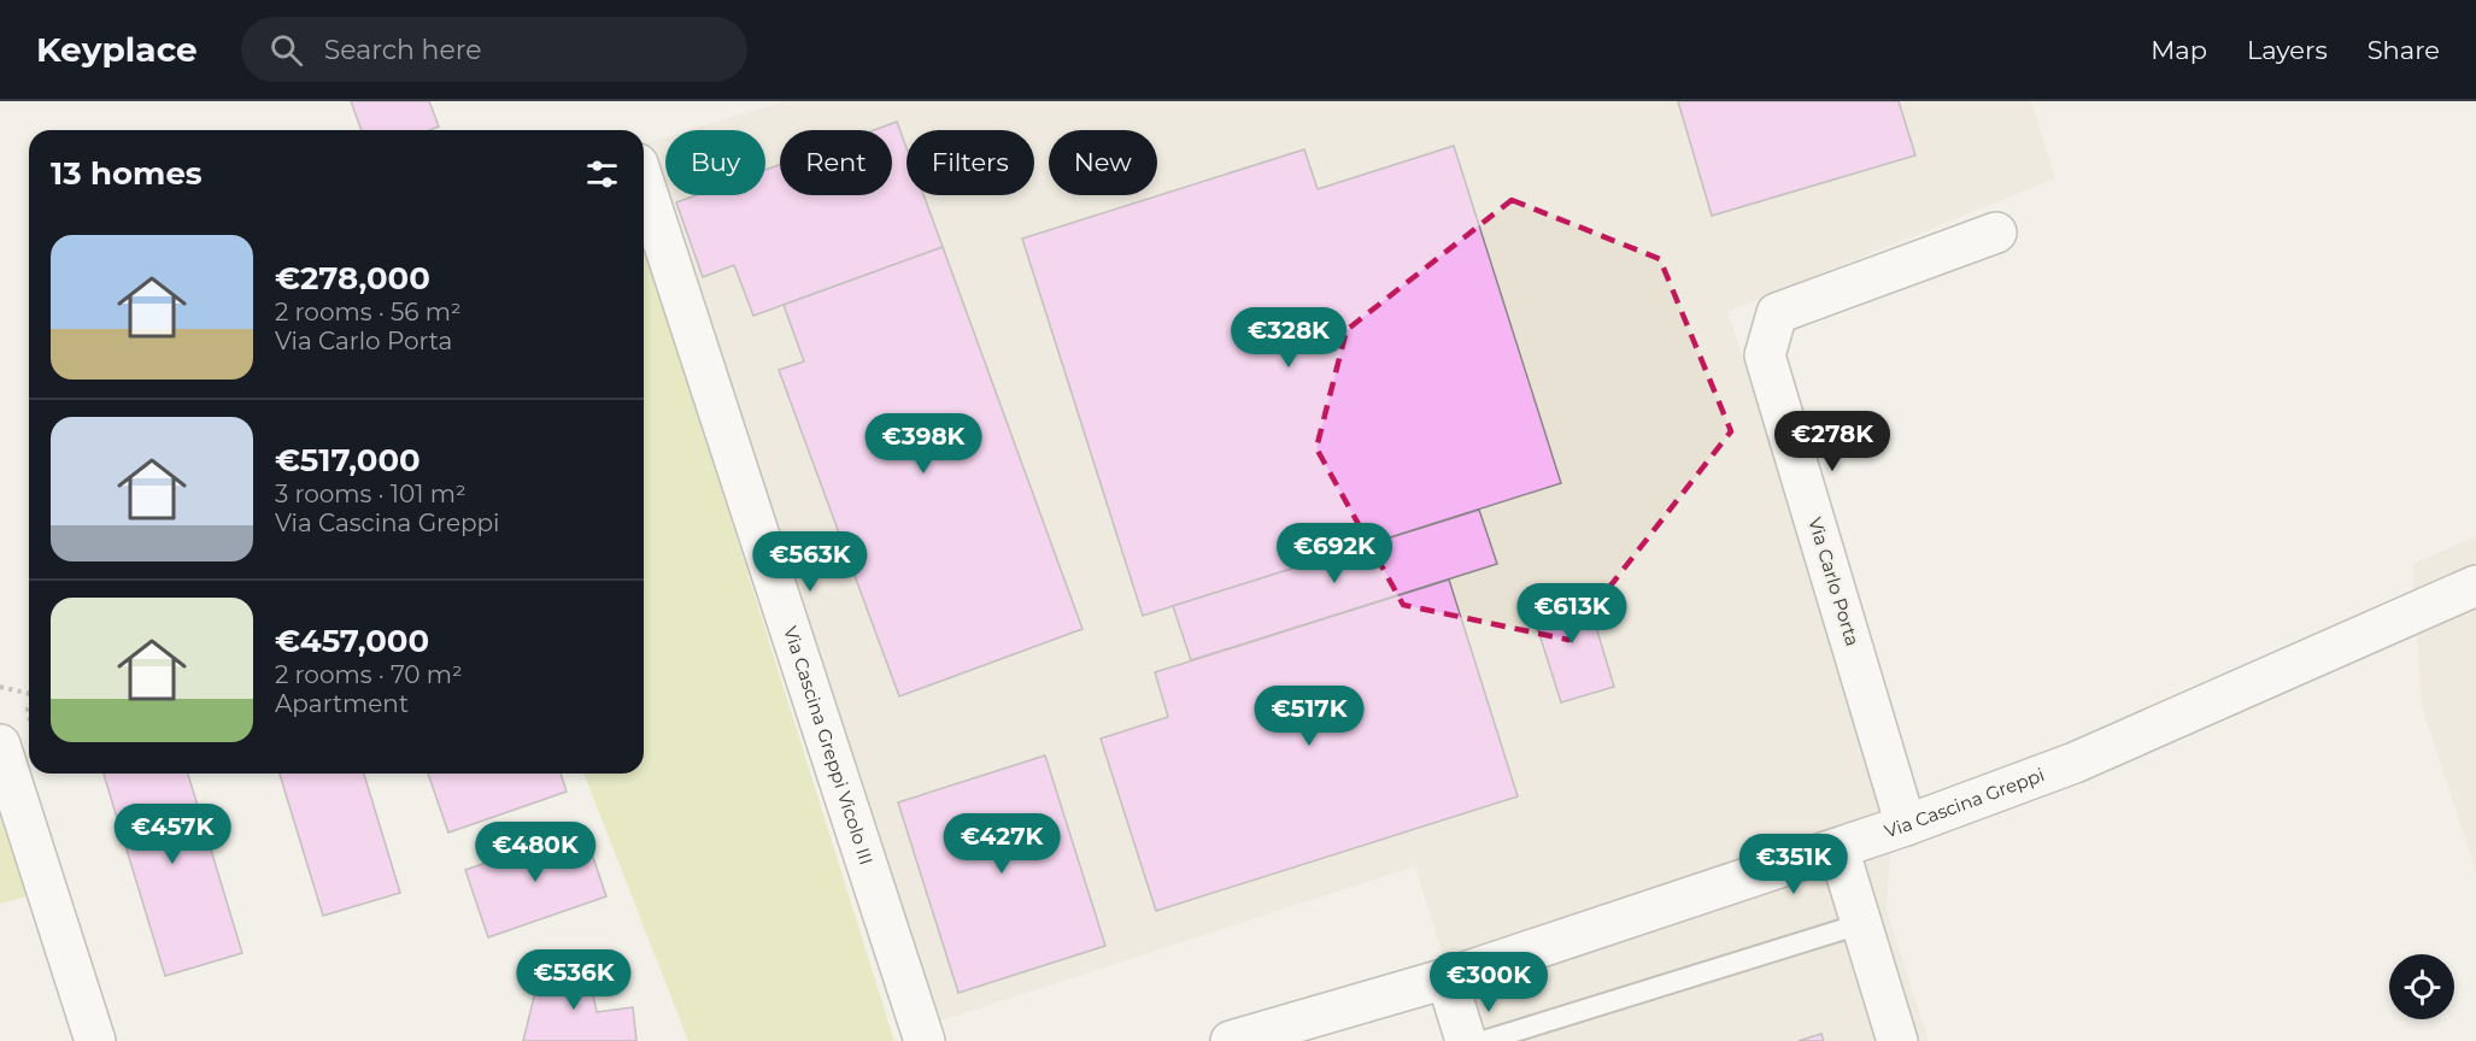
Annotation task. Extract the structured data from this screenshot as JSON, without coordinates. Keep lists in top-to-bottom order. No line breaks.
{"streets":{"street":["Via Carlo Porta","Via Cascina Greppi Vicolo III","Via Cascina Greppi"]},"crossings":[["Via Carlo Porta","Via Cascina Greppi"]],"page":{"header":"Keyplace","search":"Search here","nav":["Map","Layers","Share"],"chip":["Buy","Rent","Filters","New"],"heading":"13 homes","list":[{"name":"€278,000","note":"2 rooms · 56 m² · Via Carlo Porta"},{"name":"€517,000","note":"3 rooms · 101 m² · Via Cascina Greppi"},{"name":"€457,000","note":"2 rooms · 70 m² · Apartment"}],"price":["€328K","€278K","€398K","€692K","€563K","€613K","€517K","€457K","€427K","€480K","€351K","€536K","€300K"]}}
